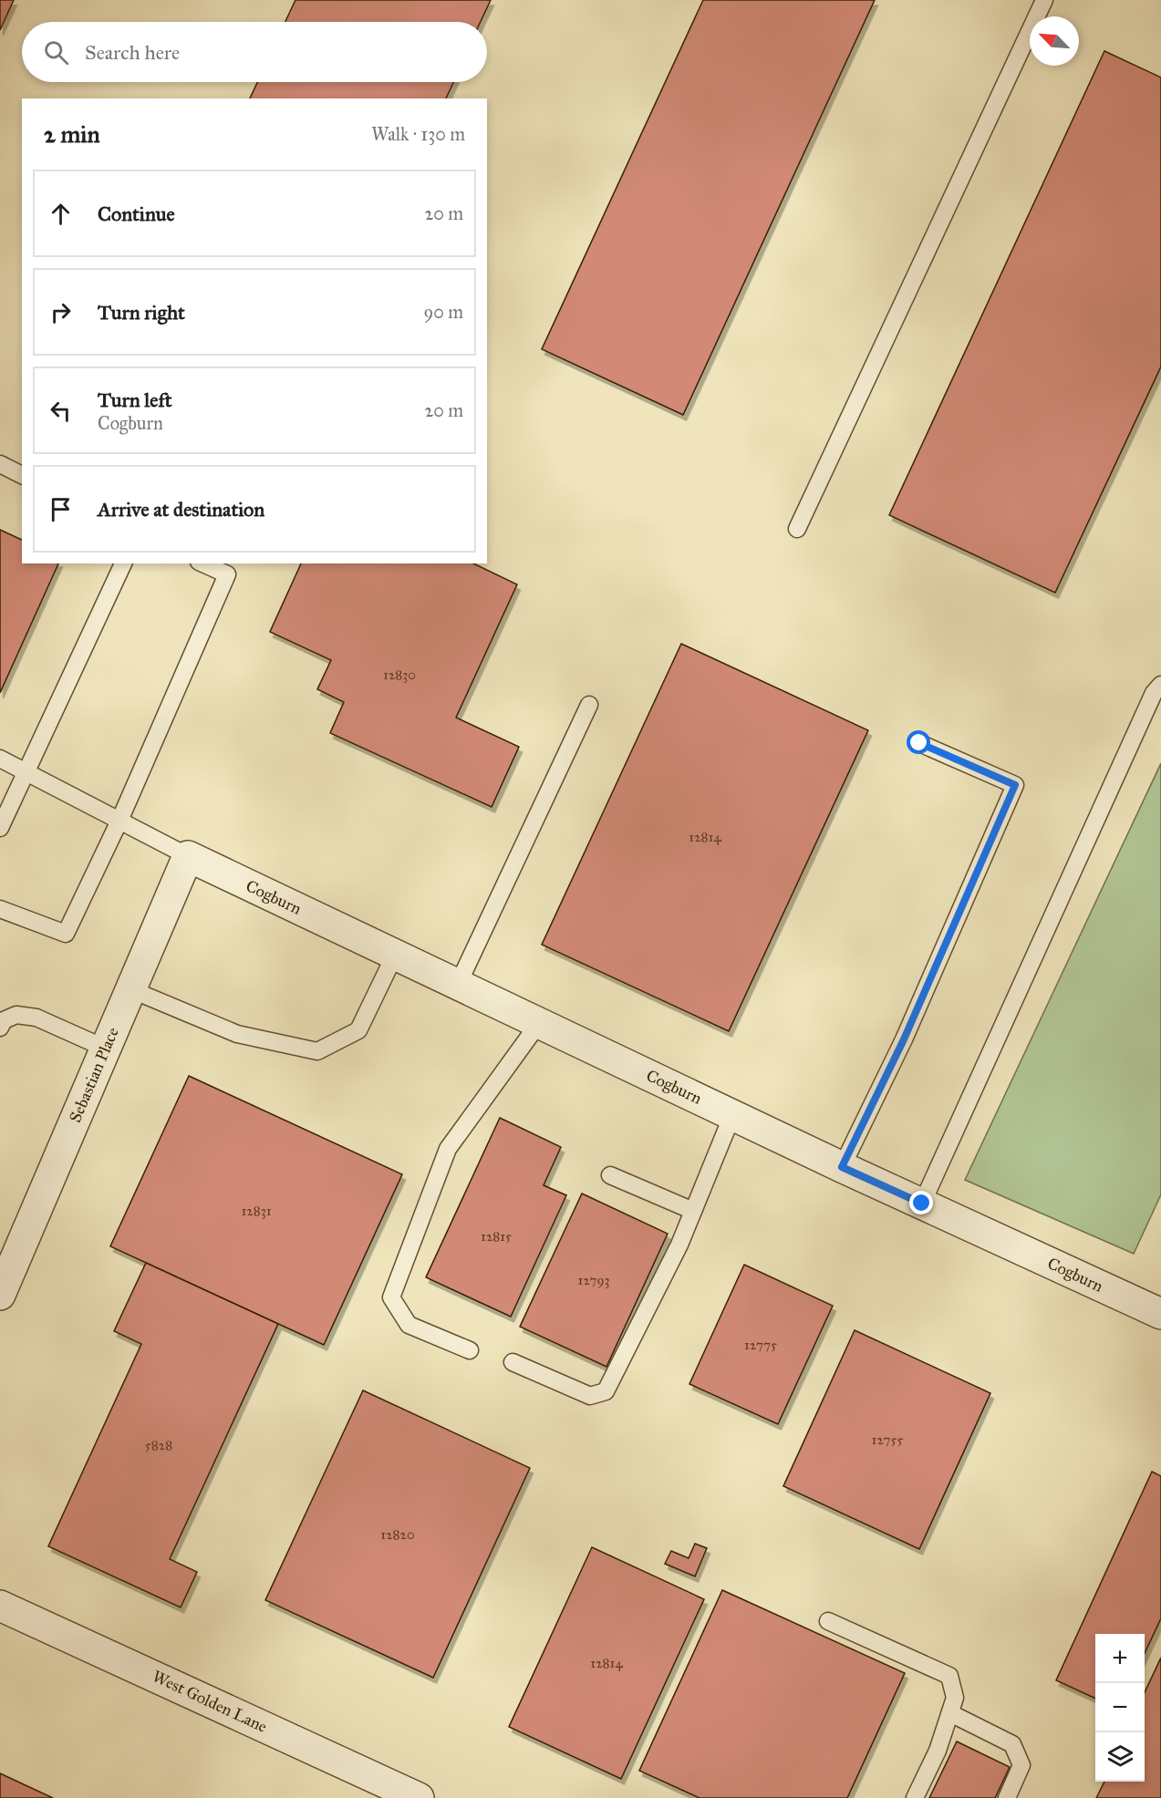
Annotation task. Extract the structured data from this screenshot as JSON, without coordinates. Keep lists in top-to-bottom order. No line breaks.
{"streets":{"street":["Cogburn","Sebastian Place","West Golden Lane"]},"crossings":[["Cogburn","Sebastian Place"]],"house_numbers":["12830","12814","12831","12815","12793","12775","12755","5828","12820","12814"],"north":"top left","page":{"search":"Search here","heading":["2 min","Walk · 130 m"],"list":[["Continue","20 m"],["Turn right","90 m"],["Turn left","Cogburn","20 m"],"Arrive at destination"],"map_buttons":["+","−"]}}
